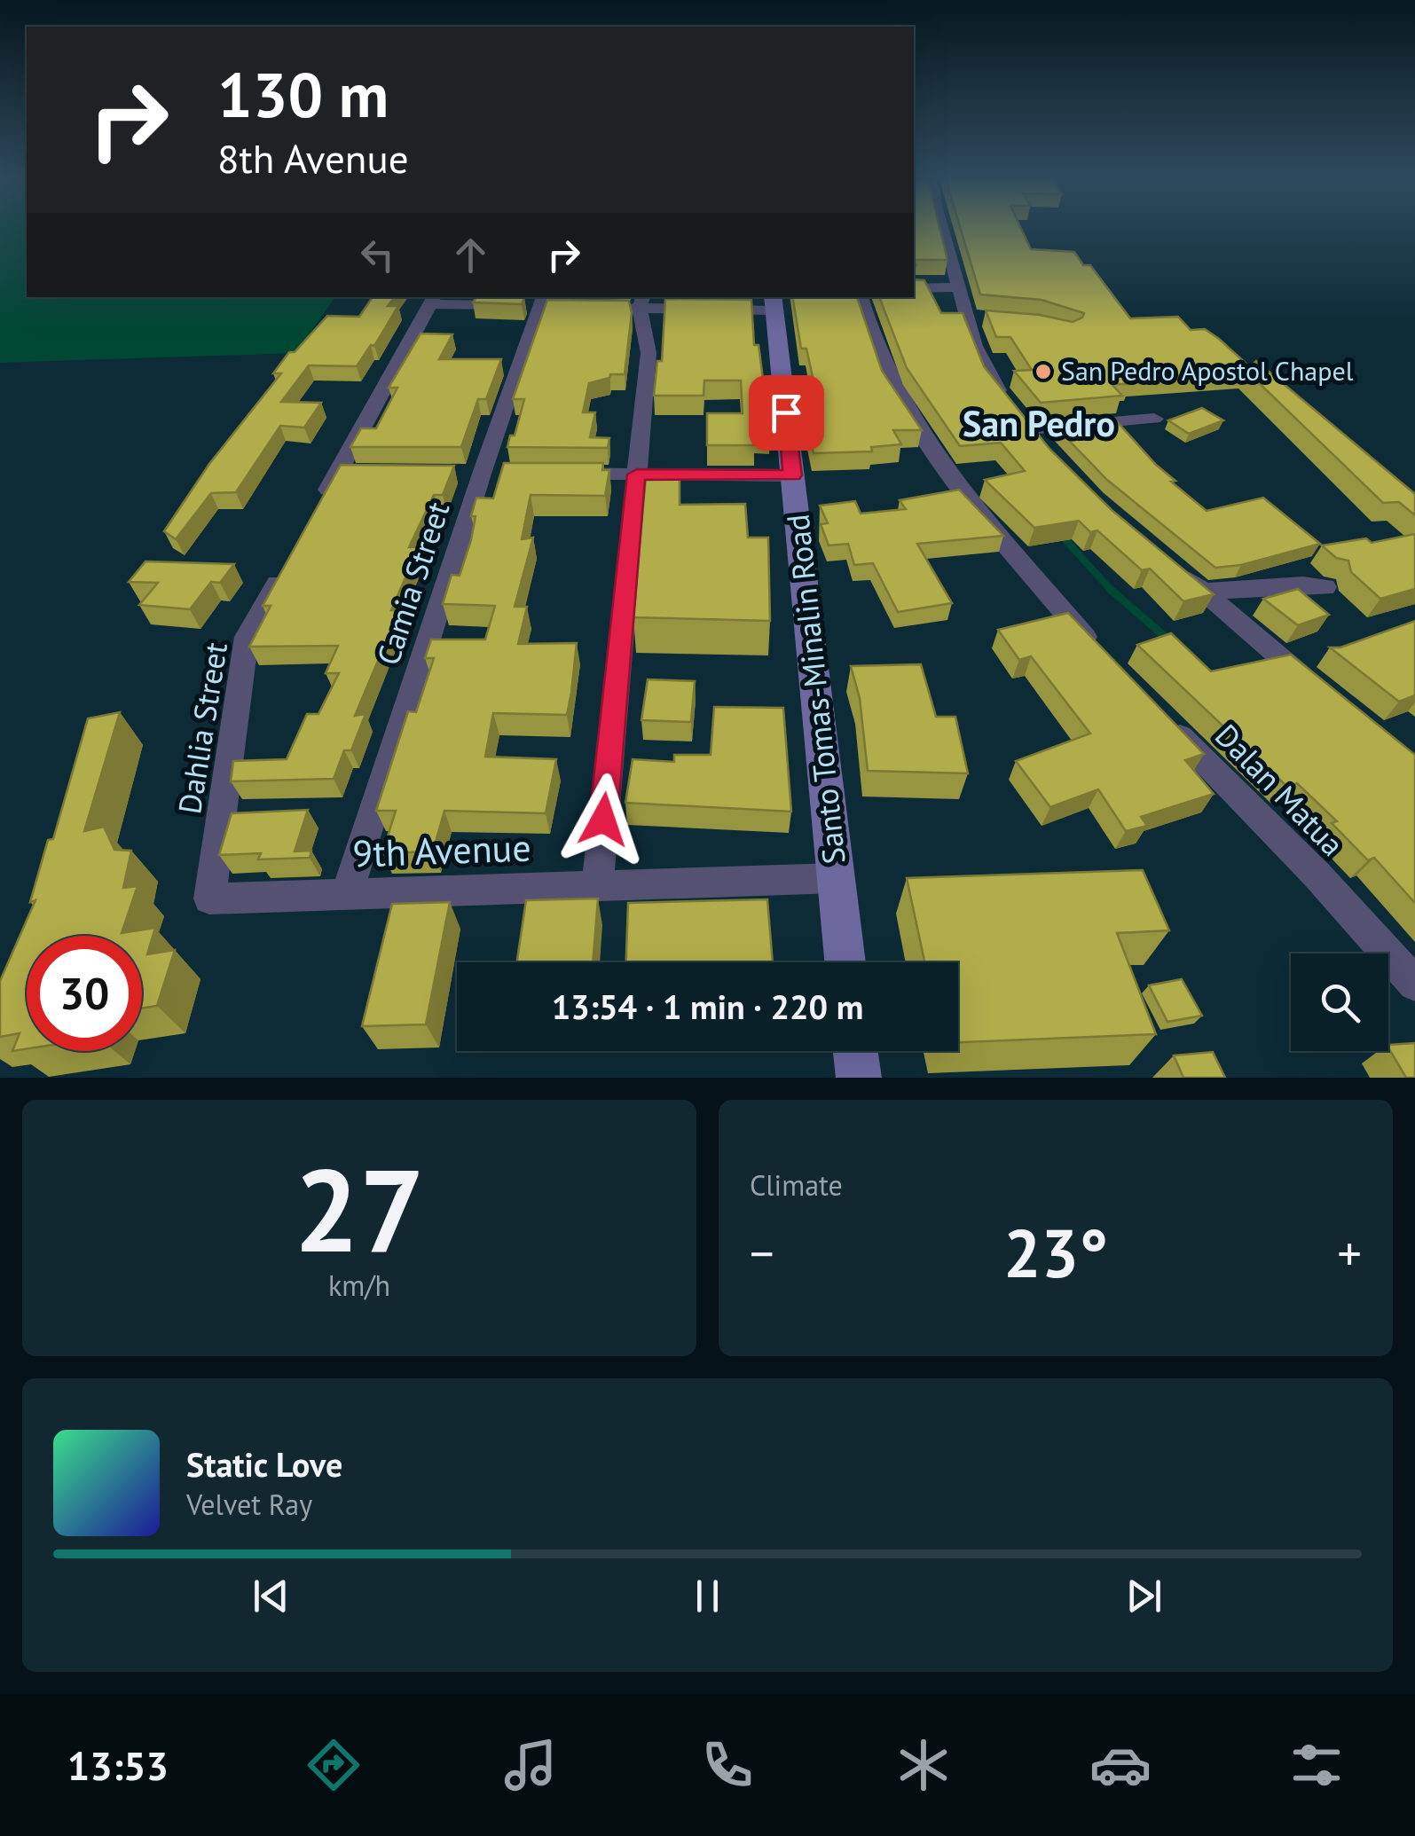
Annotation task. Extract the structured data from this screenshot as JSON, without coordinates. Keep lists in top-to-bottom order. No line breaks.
{"streets":{"main road":["Santo Tomas-Minalin Road"],"street":["Camia Street","Dahlia Street","Dalan Matua","9th Avenue"]},"crossings":[["Camia Street","9th Avenue"],["Santo Tomas-Minalin Road","9th Avenue"],["Dahlia Street","9th Avenue"]],"districts":["San Pedro"],"places":["San Pedro Apostol Chapel"],"page":{"turn":["130 m","8th Avenue"],"limit":"30","trip":"13:54 · 1 min · 220 m","tile":[["27","km/h"],"Climate"],"heat":["−","23°","+"],"song":["Static Love","Velvet Ray"],"tabs":"13:53"}}
